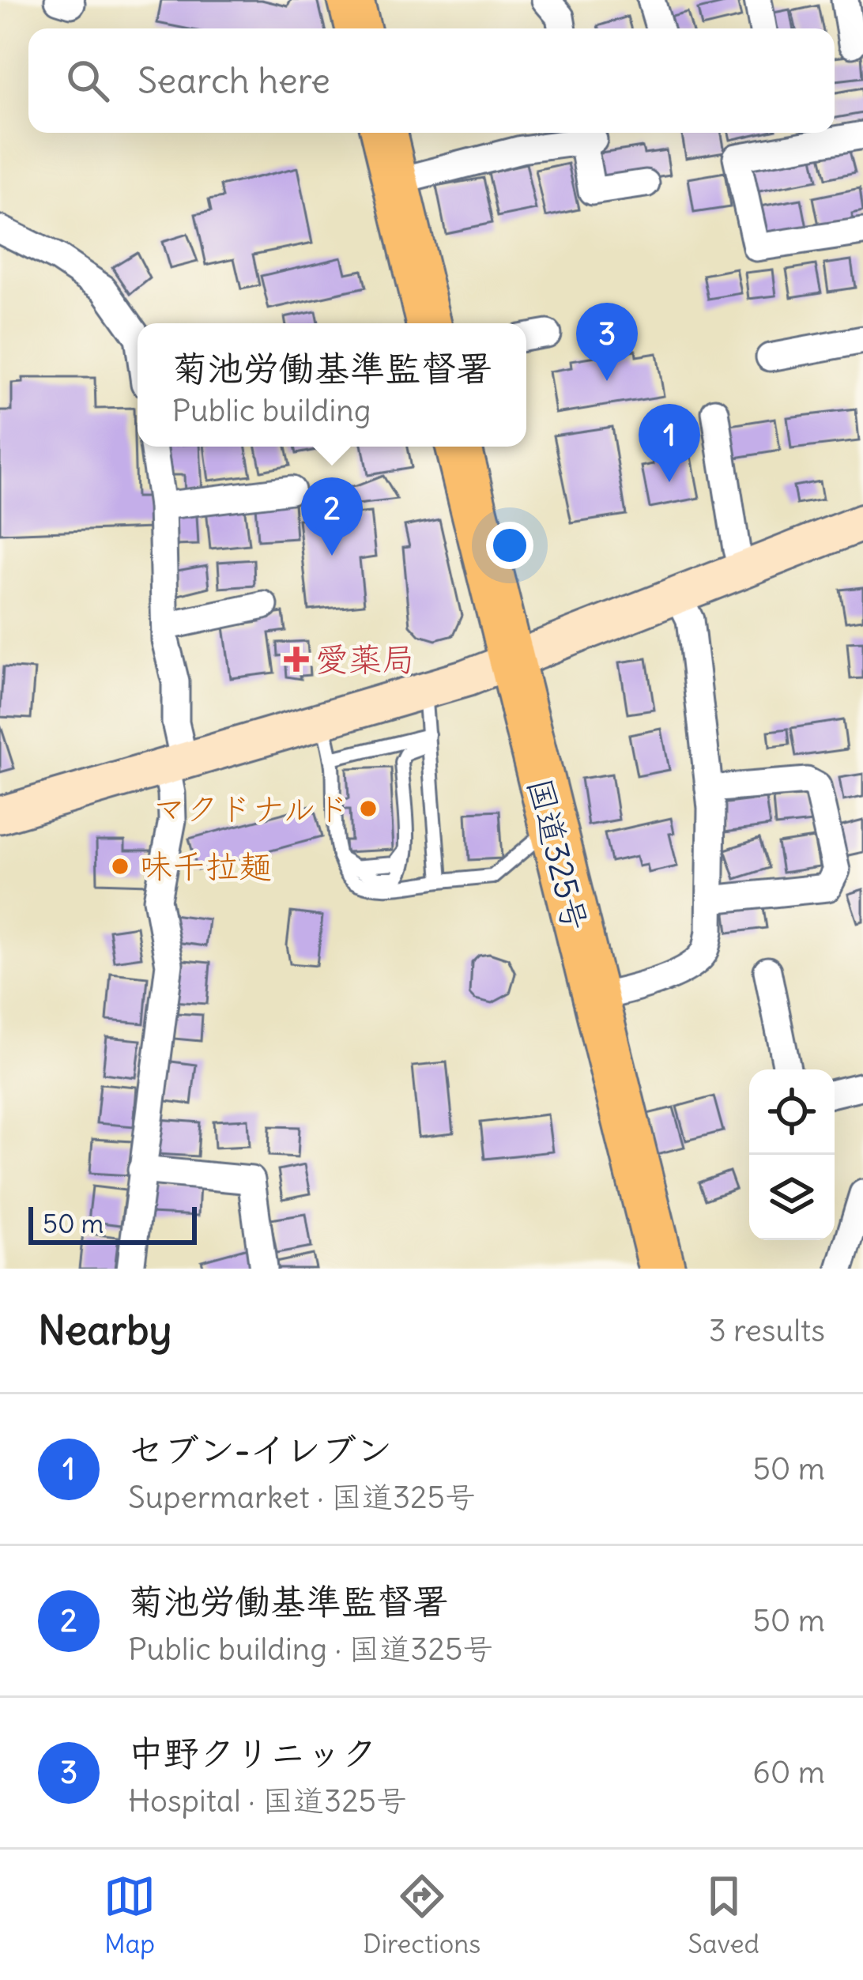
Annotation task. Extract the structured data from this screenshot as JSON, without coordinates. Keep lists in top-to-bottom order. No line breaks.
{"streets":{"highway":["国道325号"]},"places":{"health":["愛薬局"],"other":["マクドナルド","味千拉麺"]},"scale_bar":"50 m","page":{"search":"Search here","pins":["3","1","2"],"popup":["菊池労働基準監督署","Public building"],"scale":"50 m","heading":["Nearby","3 results"],"list":[{"mark":"1","name":"セブン-イレブン","note":"Supermarket · 国道325号","value":"50 m"},{"mark":"2","name":"菊池労働基準監督署","note":"Public building · 国道325号","value":"50 m"},{"mark":"3","name":"中野クリニック","note":"Hospital · 国道325号","value":"60 m"}],"nav":["Map","Directions","Saved"]}}
